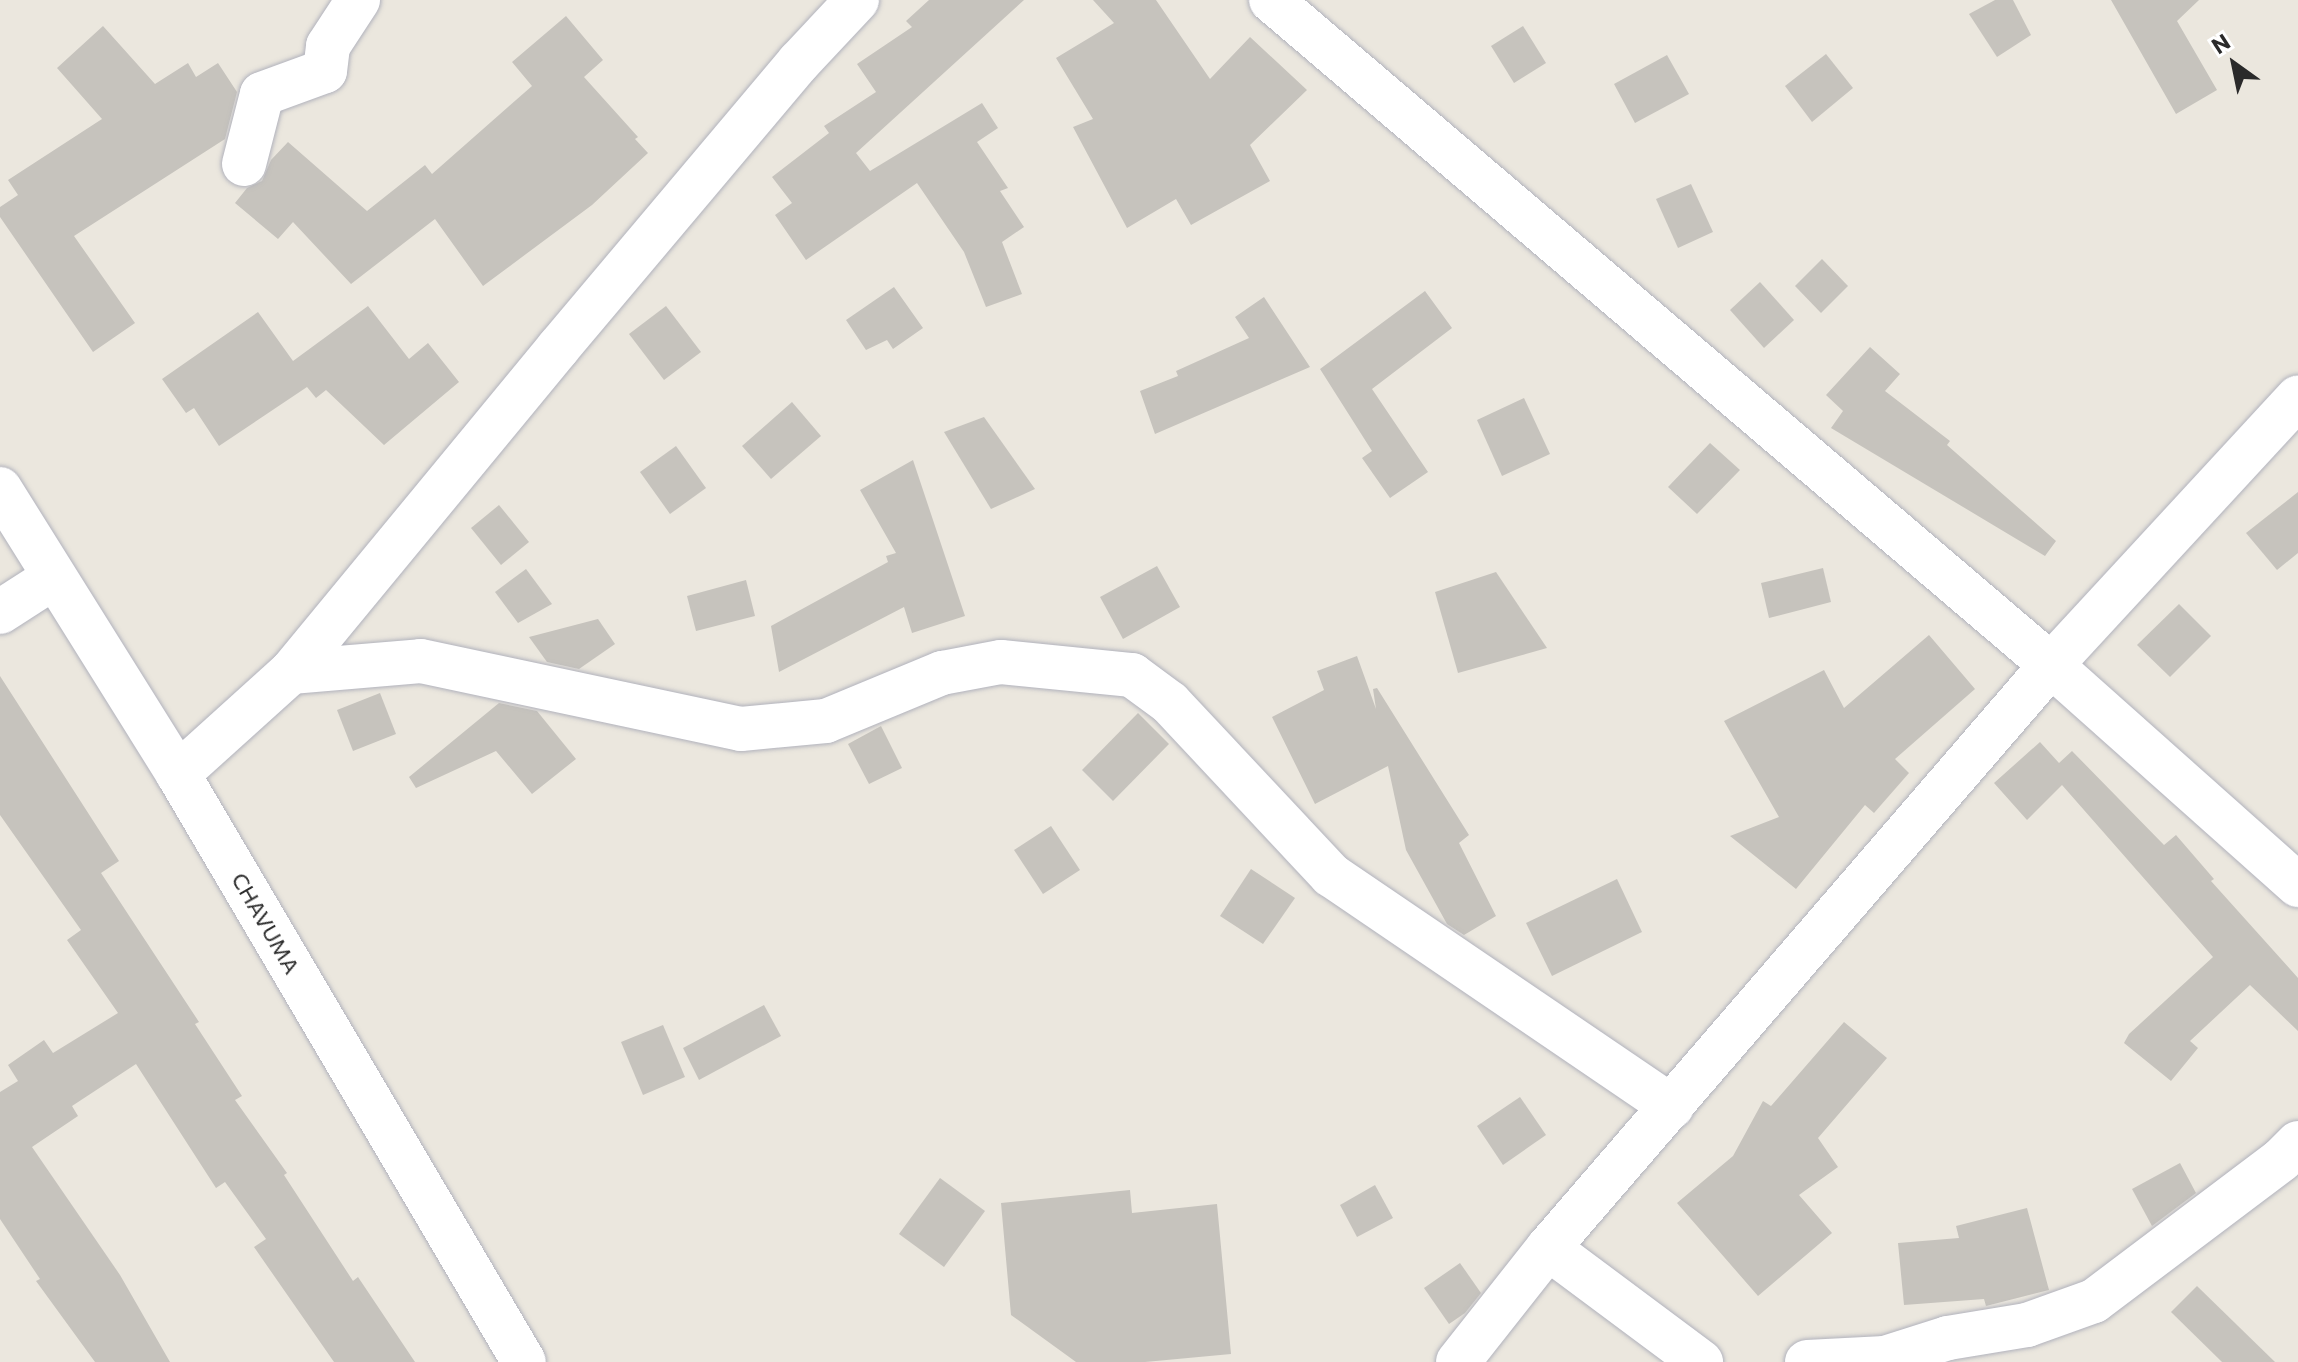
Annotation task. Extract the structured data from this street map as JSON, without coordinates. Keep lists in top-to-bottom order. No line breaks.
{"streets":{"street":["CHAVUMA"]},"north":"top left"}
